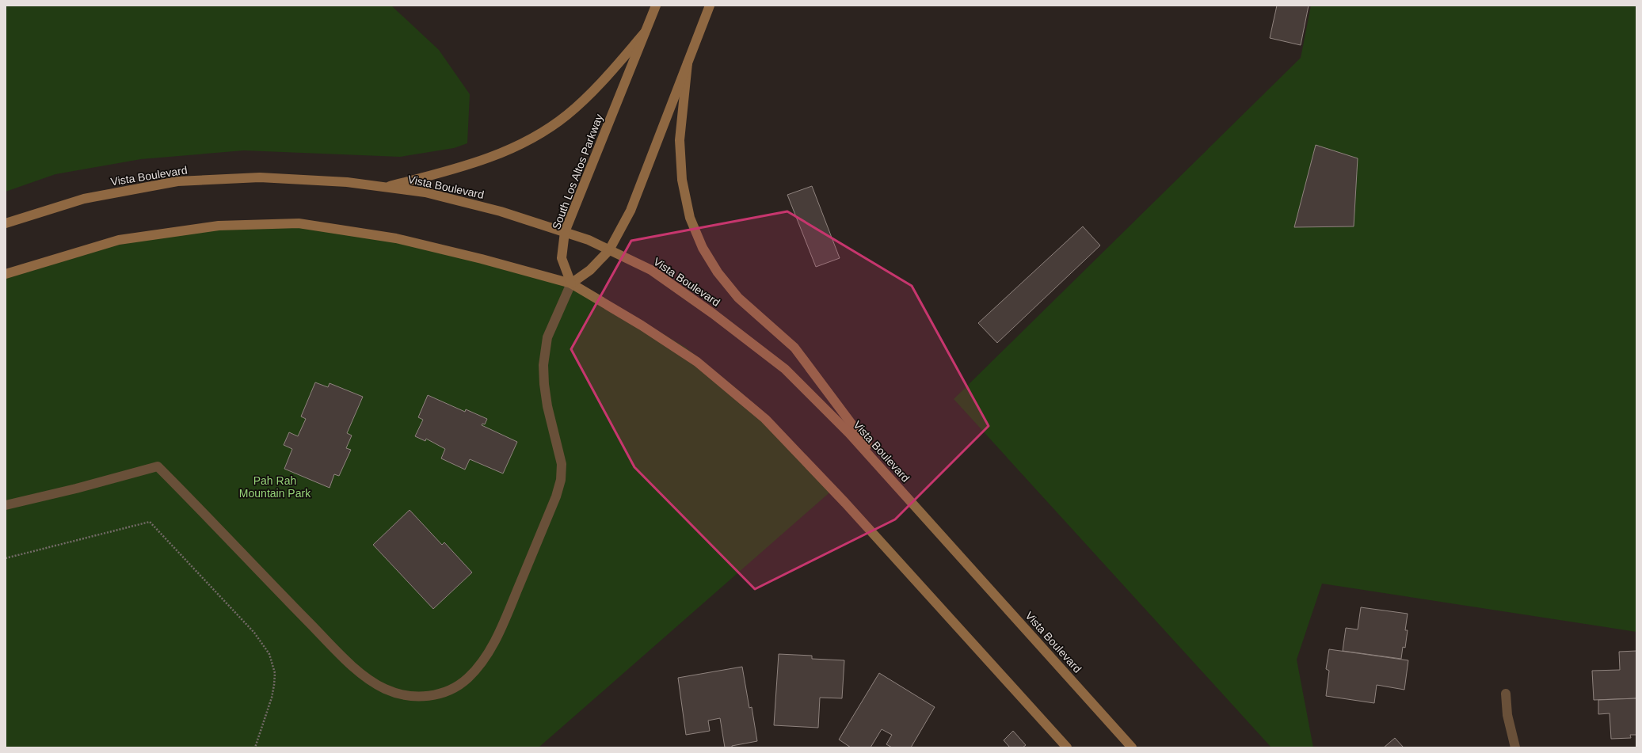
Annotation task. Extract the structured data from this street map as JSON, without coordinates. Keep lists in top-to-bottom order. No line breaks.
{"streets":{"main road":["South Los Altos Parkway","Vista Boulevard"]},"crossings":[["South Los Altos Parkway","Vista Boulevard"]],"parks":["Pah Rah Mountain Park"]}
